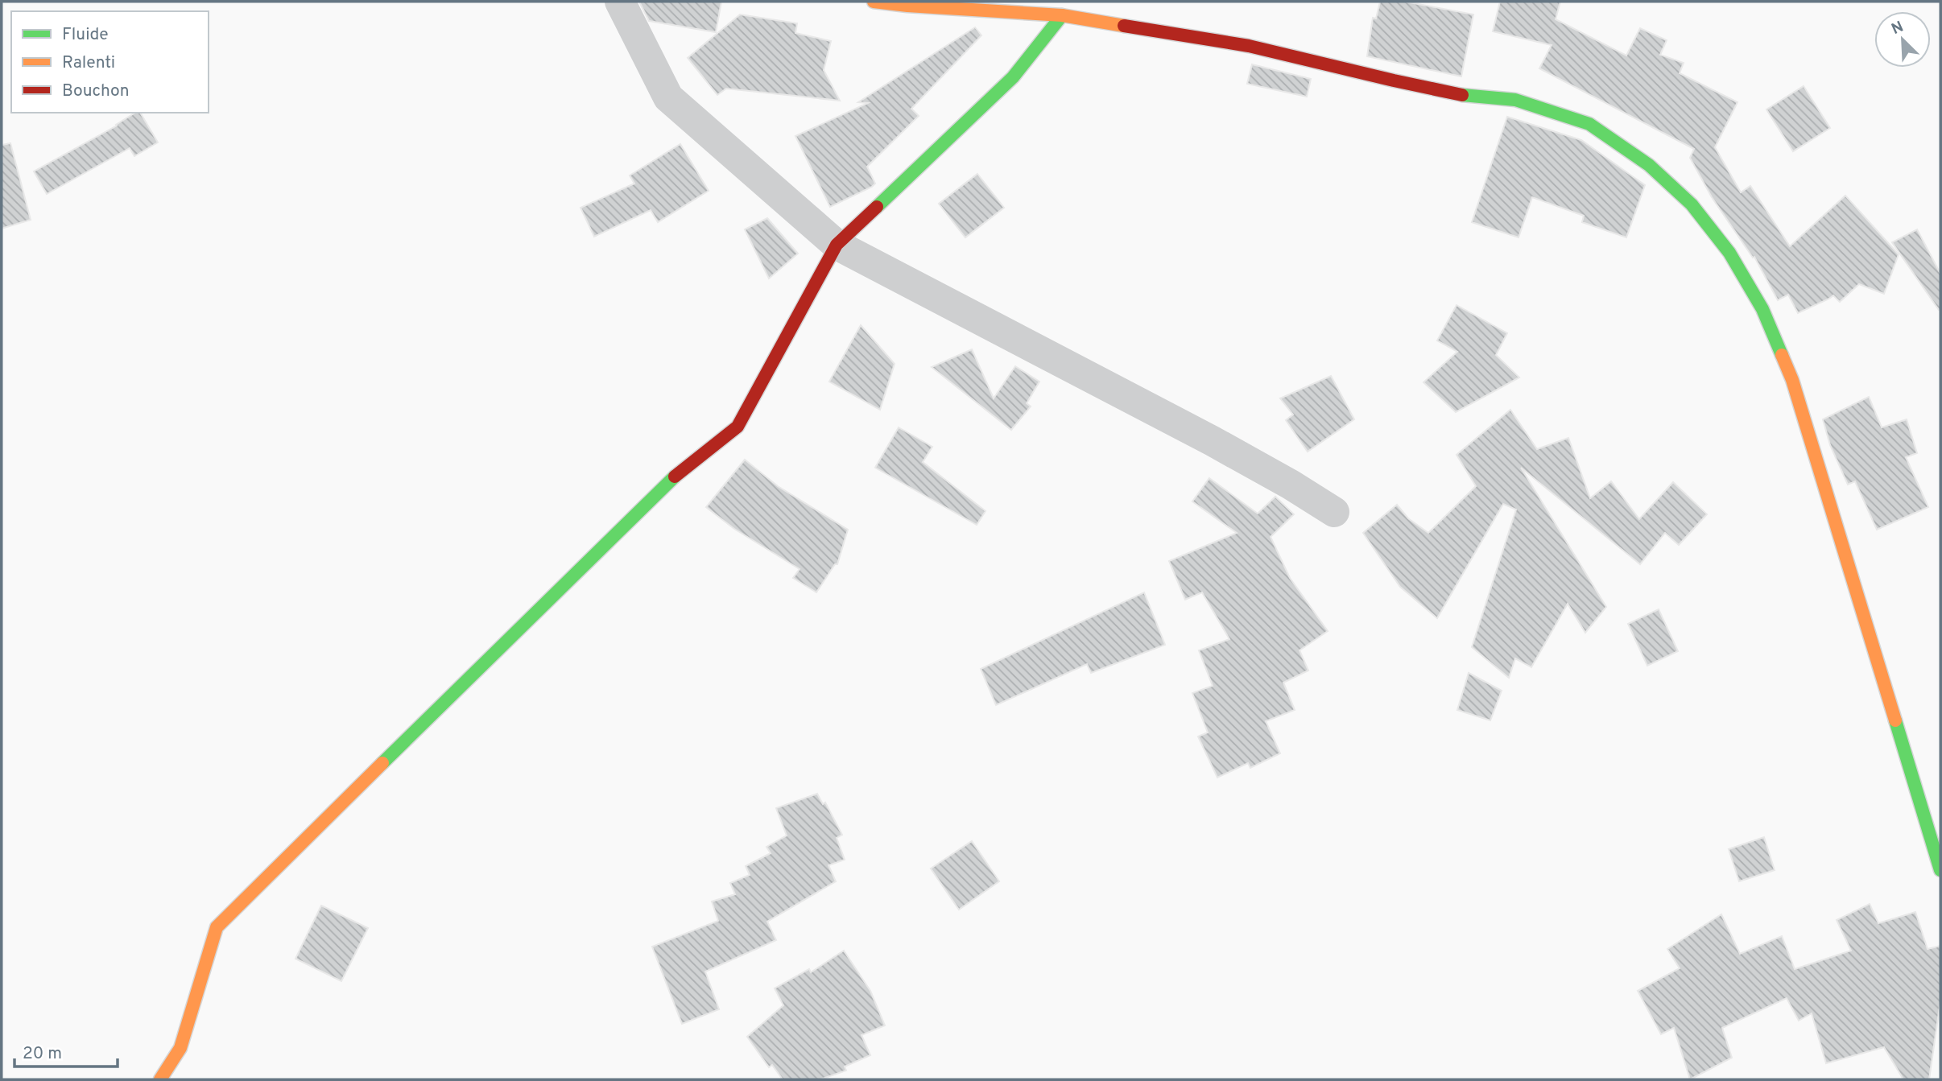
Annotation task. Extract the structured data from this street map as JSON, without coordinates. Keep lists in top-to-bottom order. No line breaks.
{"legend":["Fluide","Ralenti","Bouchon"],"scale_bar":"20 m","north":"top left"}
